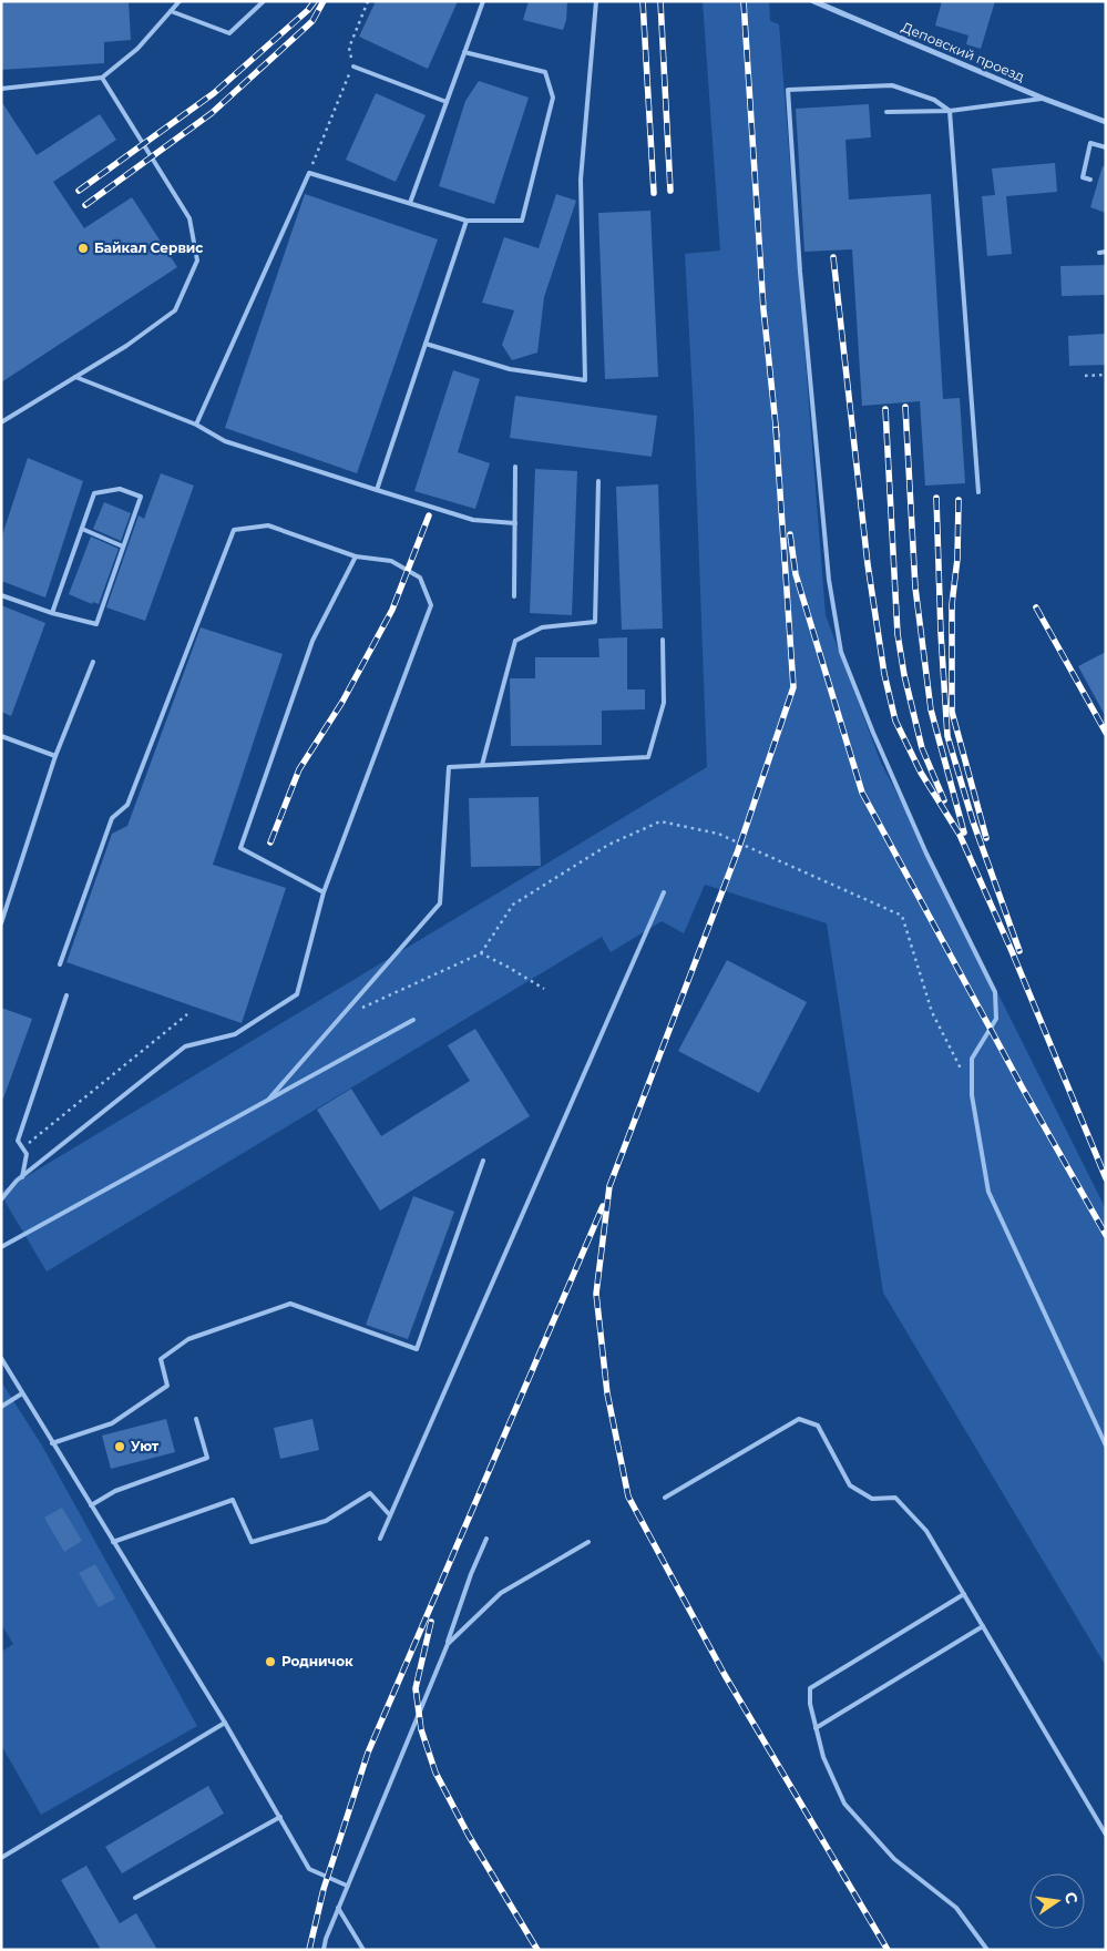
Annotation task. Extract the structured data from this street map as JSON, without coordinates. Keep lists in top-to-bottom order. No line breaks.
{"streets":{"street":["Деповский проезд"]},"places":["Байкал Сервис","Уют","Родничок"],"north":"right"}
